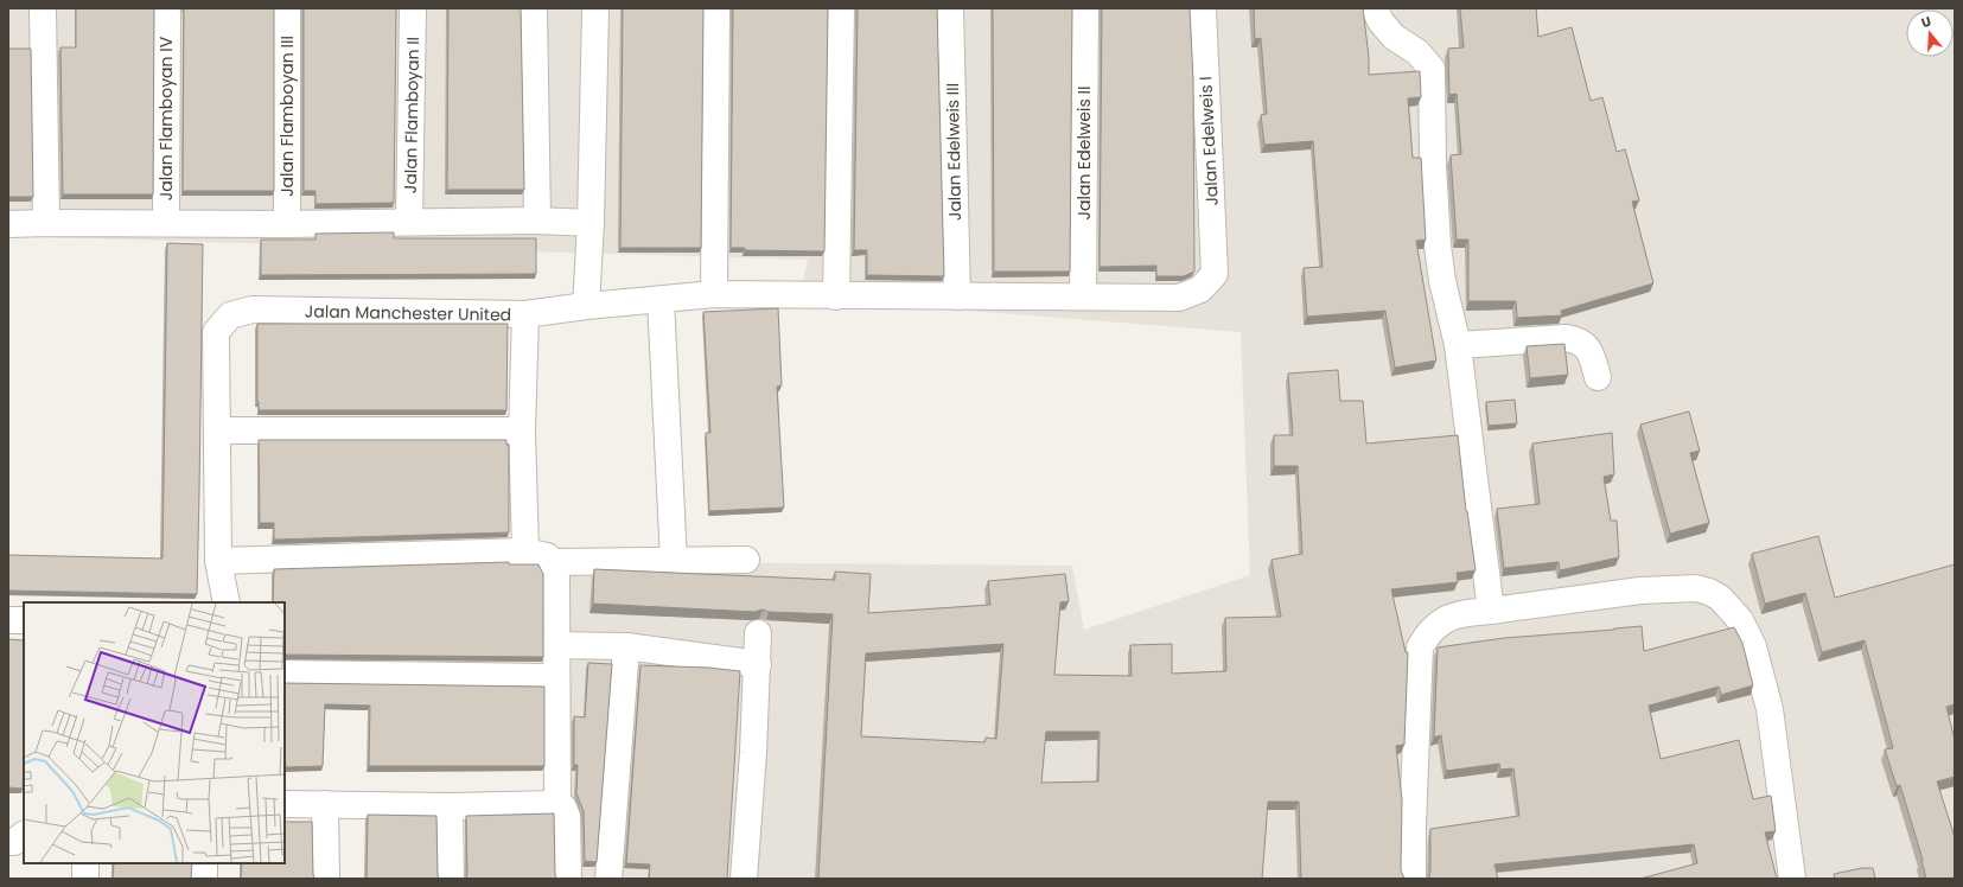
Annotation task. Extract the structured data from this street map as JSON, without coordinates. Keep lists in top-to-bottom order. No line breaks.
{"streets":{"street":["Jalan Flamboyan II","Jalan Flamboyan III","Jalan Flamboyan IV","Jalan Edelweis I","Jalan Edelweis III","Jalan Edelweis II","Jalan Manchester United"]},"crossings":[["Jalan Edelweis I","Jalan Manchester United"],["Jalan Edelweis III","Jalan Manchester United"],["Jalan Edelweis II","Jalan Manchester United"]],"north":"top"}
